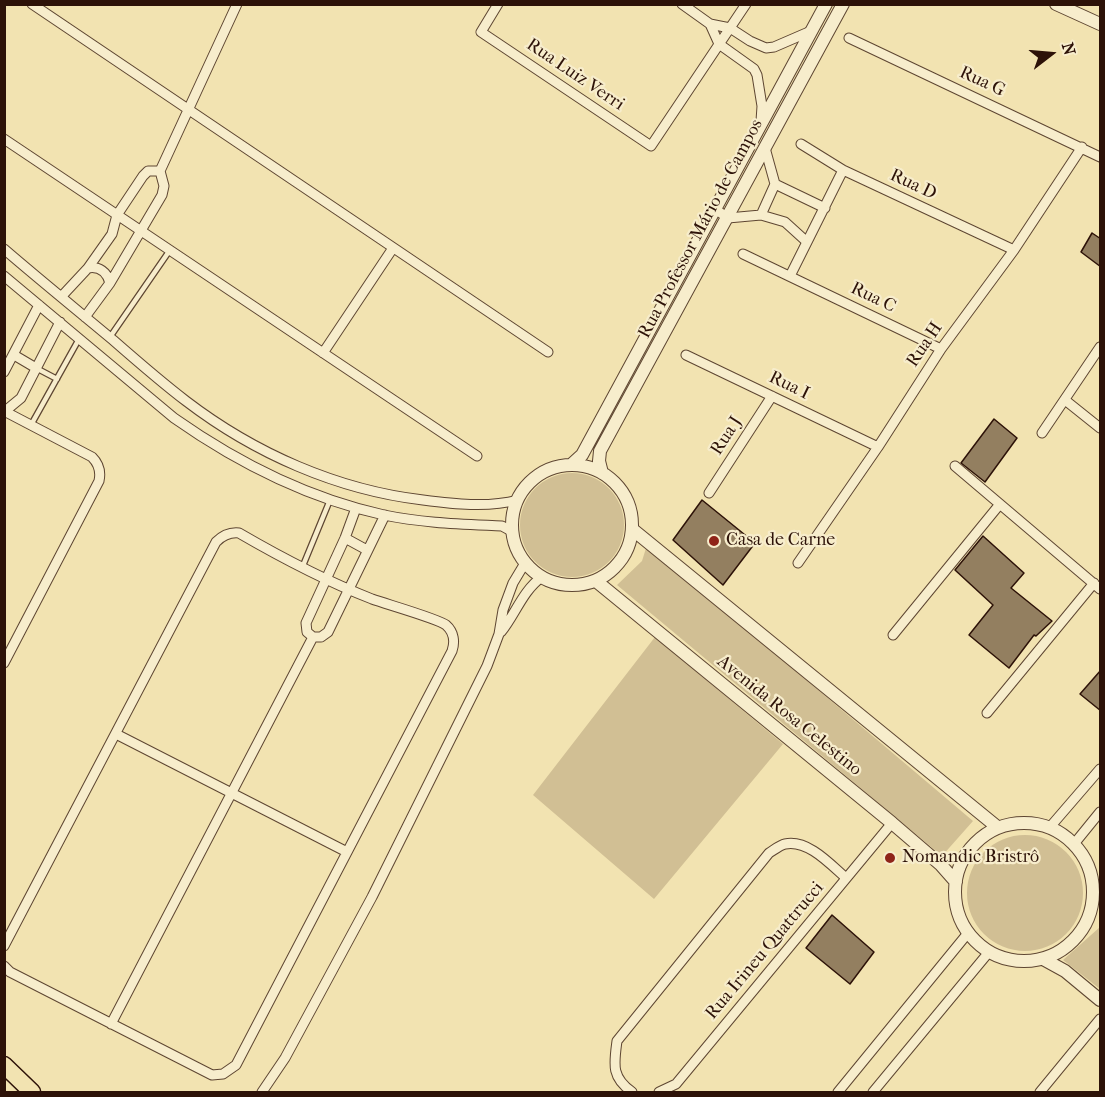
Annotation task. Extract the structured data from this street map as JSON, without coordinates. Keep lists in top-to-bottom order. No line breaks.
{"streets":{"street":["Rua Luiz Verri","Rua G","Rua D","Rua Professor Mário de Campos","Rua C","Rua H","Rua I","Rua J","Avenida Rosa Celestino","Rua Irineu Quattrucci"]},"crossings":[["Rua G","Rua H"],["Rua D","Rua H"],["Rua Professor Mário de Campos","Avenida Rosa Celestino"],["Rua C","Rua H"],["Rua H","Rua I"],["Rua I","Rua J"],["Avenida Rosa Celestino","Rua Irineu Quattrucci"]],"places":["Casa de Carne","Nomandic Bristrô"],"north":"right"}
